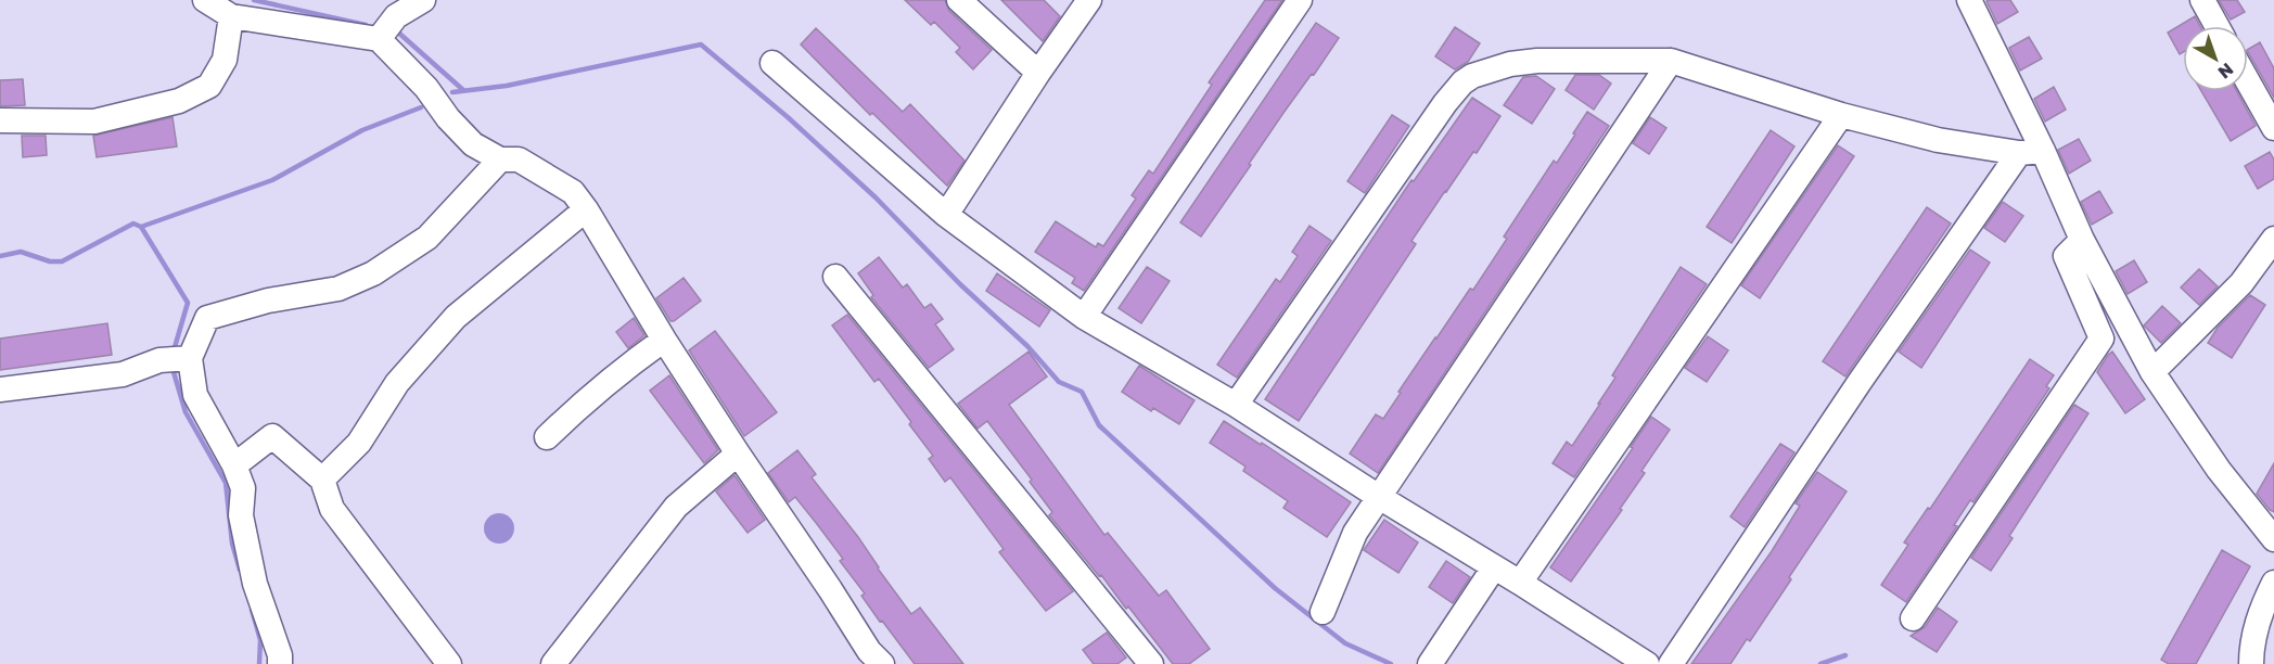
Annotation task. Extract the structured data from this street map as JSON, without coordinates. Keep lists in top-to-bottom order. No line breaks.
{"north":"bottom right"}
